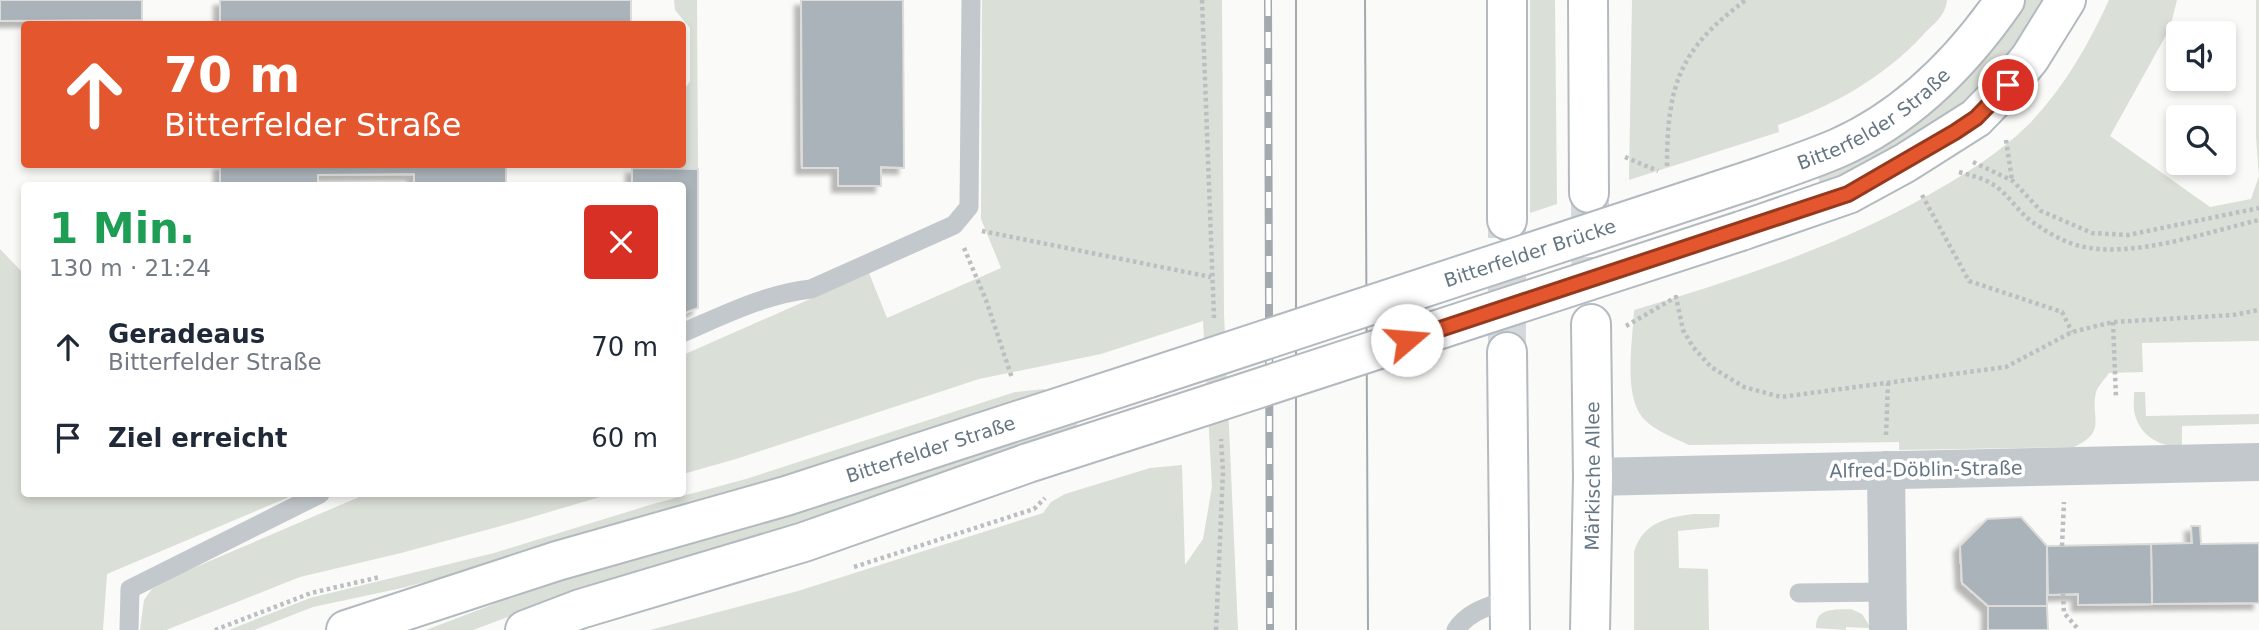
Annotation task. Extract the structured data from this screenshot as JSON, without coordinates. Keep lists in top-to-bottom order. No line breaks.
{"streets":{"main road":["Bitterfelder Straße","Bitterfelder Brücke","Märkische Allee"],"street":["Alfred-Döblin-Straße"]},"crossings":[["Bitterfelder Straße","Bitterfelder Brücke"],["Alfred-Döblin-Straße","Märkische Allee"]],"page":{"turn":["70 m","Bitterfelder Straße"],"heading":["1 Min.","130 m · 21:24"],"list":[{"name":"Geradeaus","note":"Bitterfelder Straße","value":"70 m"},{"name":"Ziel erreicht","value":"60 m"}]}}
